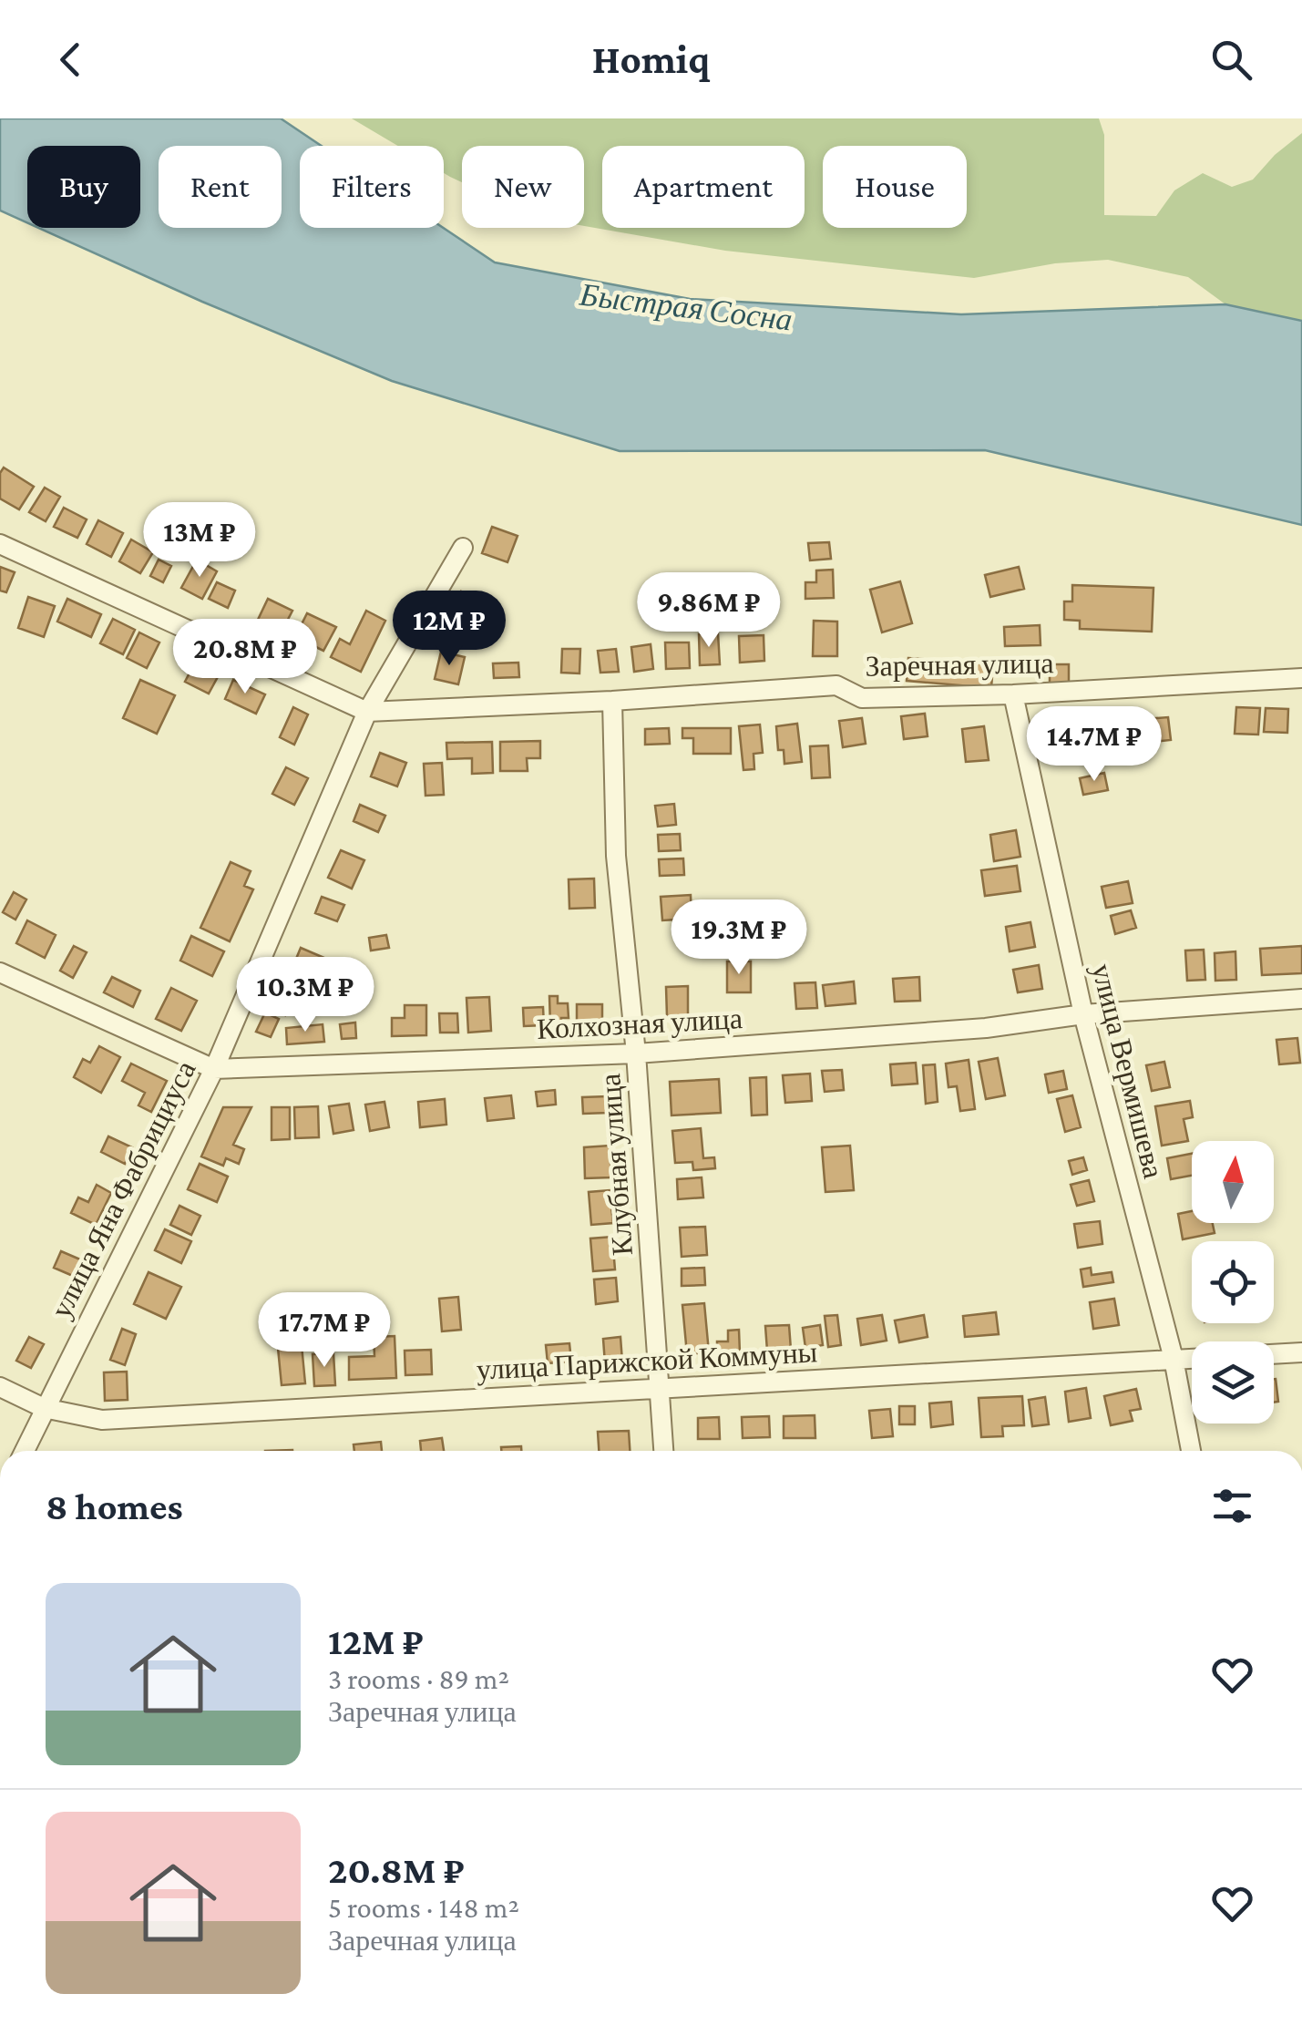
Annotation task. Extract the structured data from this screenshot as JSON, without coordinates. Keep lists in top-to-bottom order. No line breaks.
{"streets":{"street":["Заречная улица","Колхозная улица","улица Вермишева","Клубная улица","улица Яна Фабрициуса","улица Парижской Коммуны"]},"crossings":[["Заречная улица","улица Вермишева"],["Заречная улица","Клубная улица"],["Заречная улица","улица Яна Фабрициуса"],["Колхозная улица","улица Вермишева"],["Колхозная улица","Клубная улица"],["Колхозная улица","улица Яна Фабрициуса"],["улица Вермишева","улица Парижской Коммуны"],["Клубная улица","улица Парижской Коммуны"],["улица Яна Фабрициуса","улица Парижской Коммуны"]],"water":["Быстрая Сосна"],"north":"top","page":{"header":"Homiq","chip":["Buy","Rent","Filters","New","Apartment","House"],"price":["13M ₽","9.86M ₽","12M ₽","20.8M ₽","14.7M ₽","19.3M ₽","10.3M ₽","17.7M ₽"],"heading":"8 homes","list":[{"name":"12M ₽","note":"3 rooms · 89 m² · Заречная улица"},{"name":"20.8M ₽","note":"5 rooms · 148 m² · Заречная улица"}]}}
